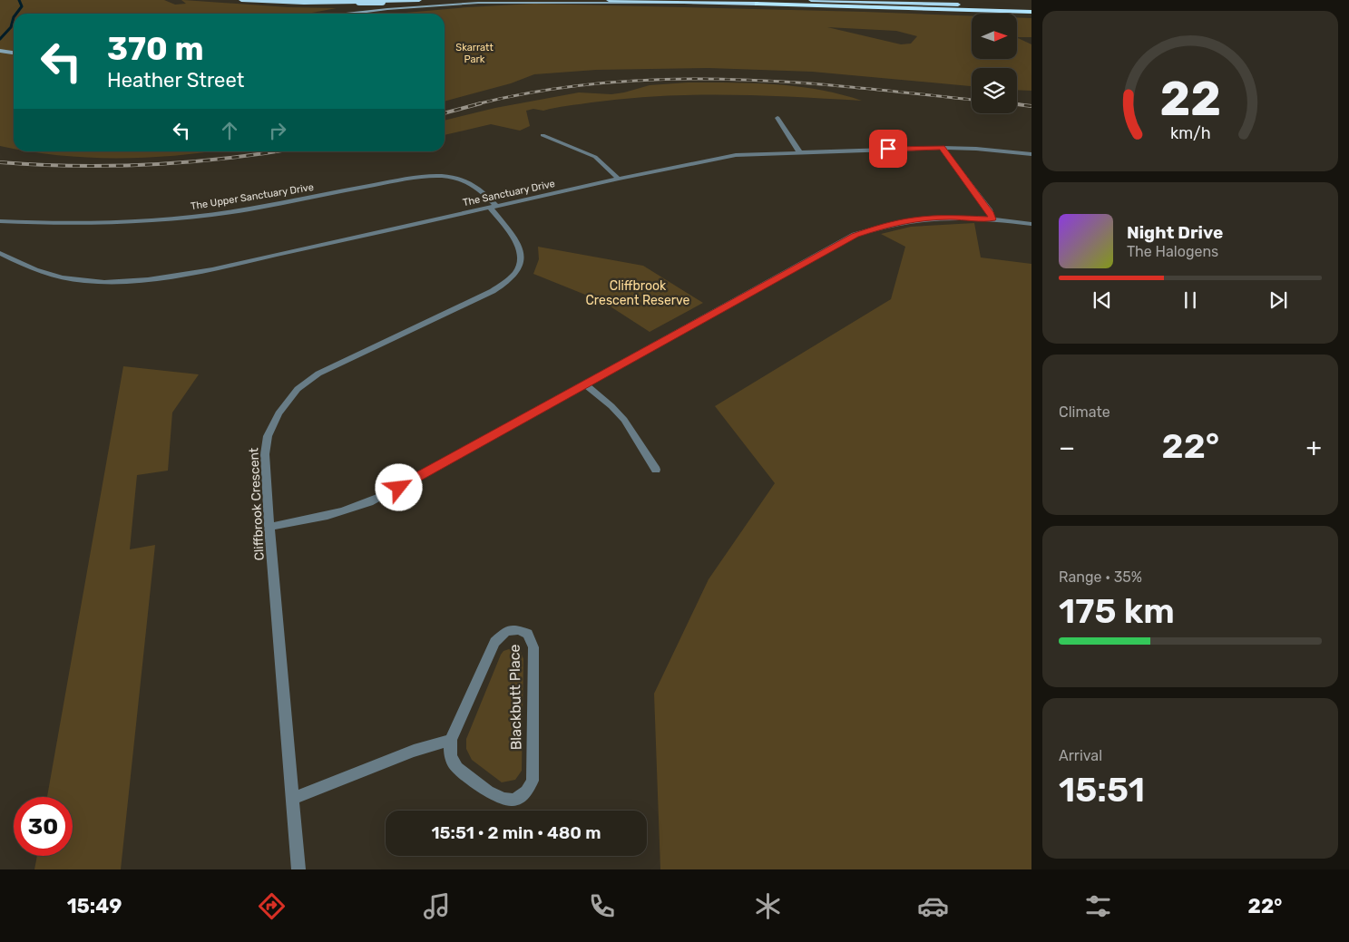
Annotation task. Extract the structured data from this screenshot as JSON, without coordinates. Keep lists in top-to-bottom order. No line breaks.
{"streets":{"street":["The Sanctuary Drive","The Upper Sanctuary Drive","Cliffbrook Crescent","Blackbutt Place"]},"crossings":[["The Sanctuary Drive","The Upper Sanctuary Drive"],["The Sanctuary Drive","Cliffbrook Crescent"],["The Upper Sanctuary Drive","Cliffbrook Crescent"]],"parks":["Skarratt Park","Cliffbrook Crescent Reserve"],"north":"right","page":{"turn":["370 m","Heather Street"],"song":["Night Drive","The Halogens"],"tile":["Climate",["Range · 35%","175 km"],["Arrival","15:51"]],"heat":["−","22°","+"],"limit":"30","trip":"15:51 · 2 min · 480 m","tabs":["15:49","22°"],"gauge":["22","km/h"]}}
